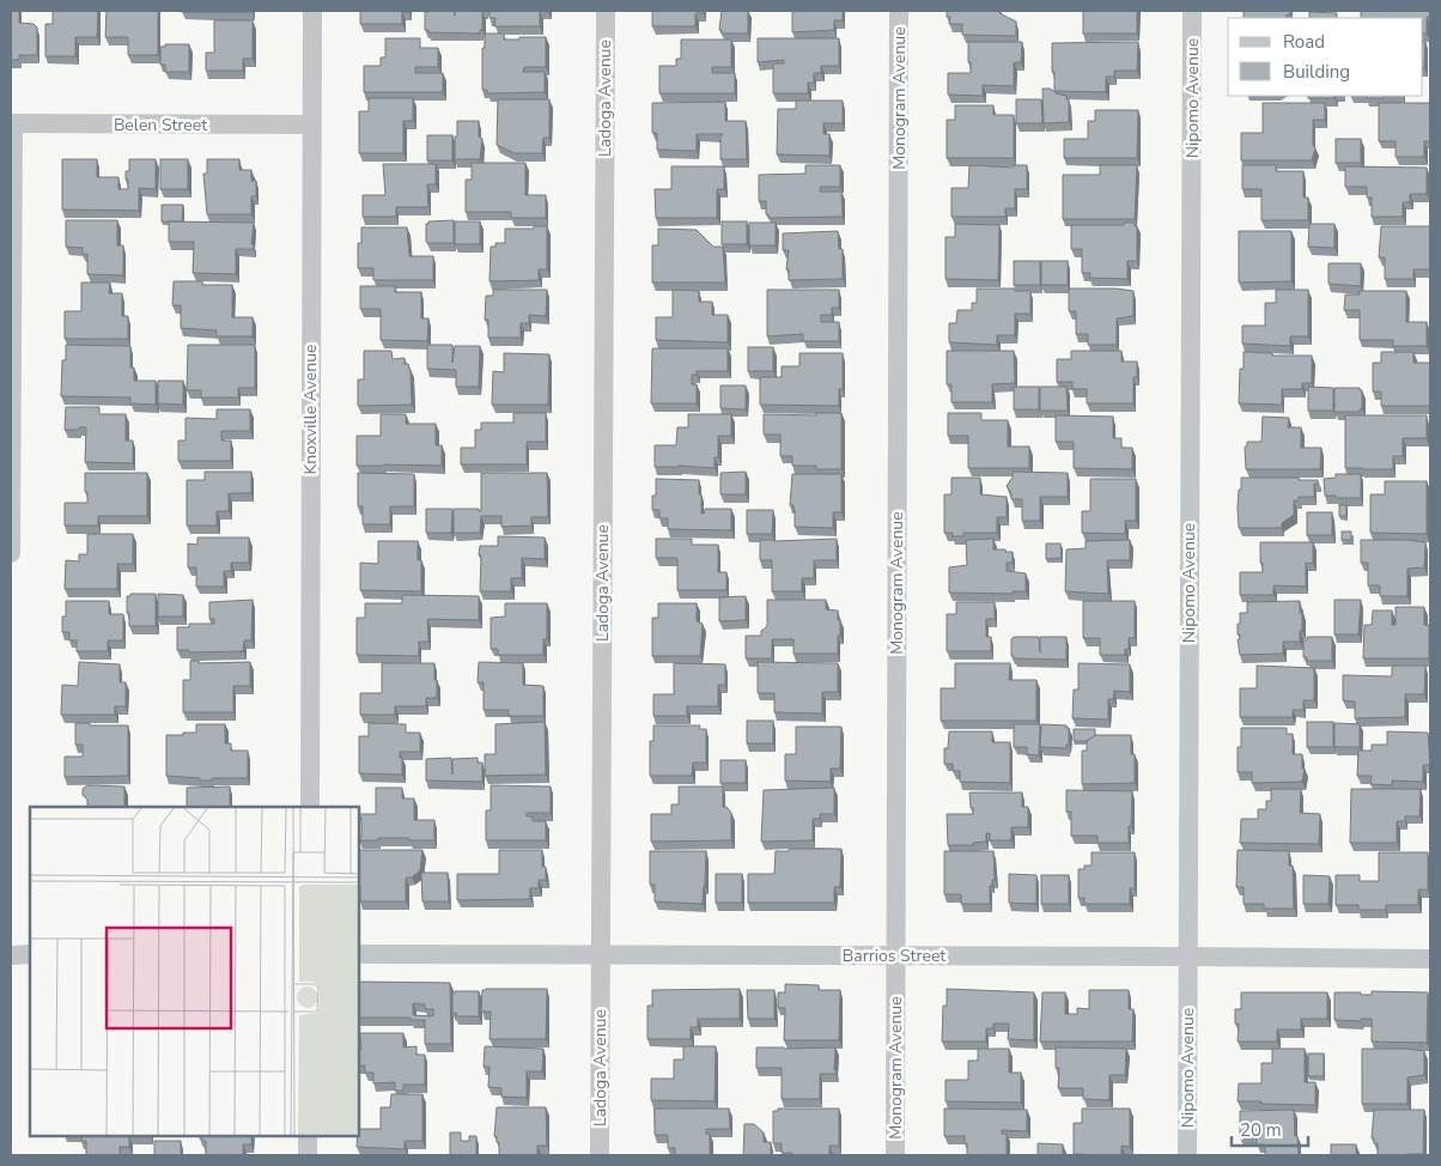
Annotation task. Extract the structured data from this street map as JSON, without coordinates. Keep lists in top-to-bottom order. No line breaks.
{"streets":{"street":["Ladoga Avenue","Monogram Avenue","Nipomo Avenue","Belen Street","Knoxville Avenue","Barrios Street"]},"crossings":[["Ladoga Avenue","Barrios Street"],["Monogram Avenue","Barrios Street"],["Nipomo Avenue","Barrios Street"],["Belen Street","Knoxville Avenue"]],"legend":["Road","Building"],"scale_bar":"20 m"}
